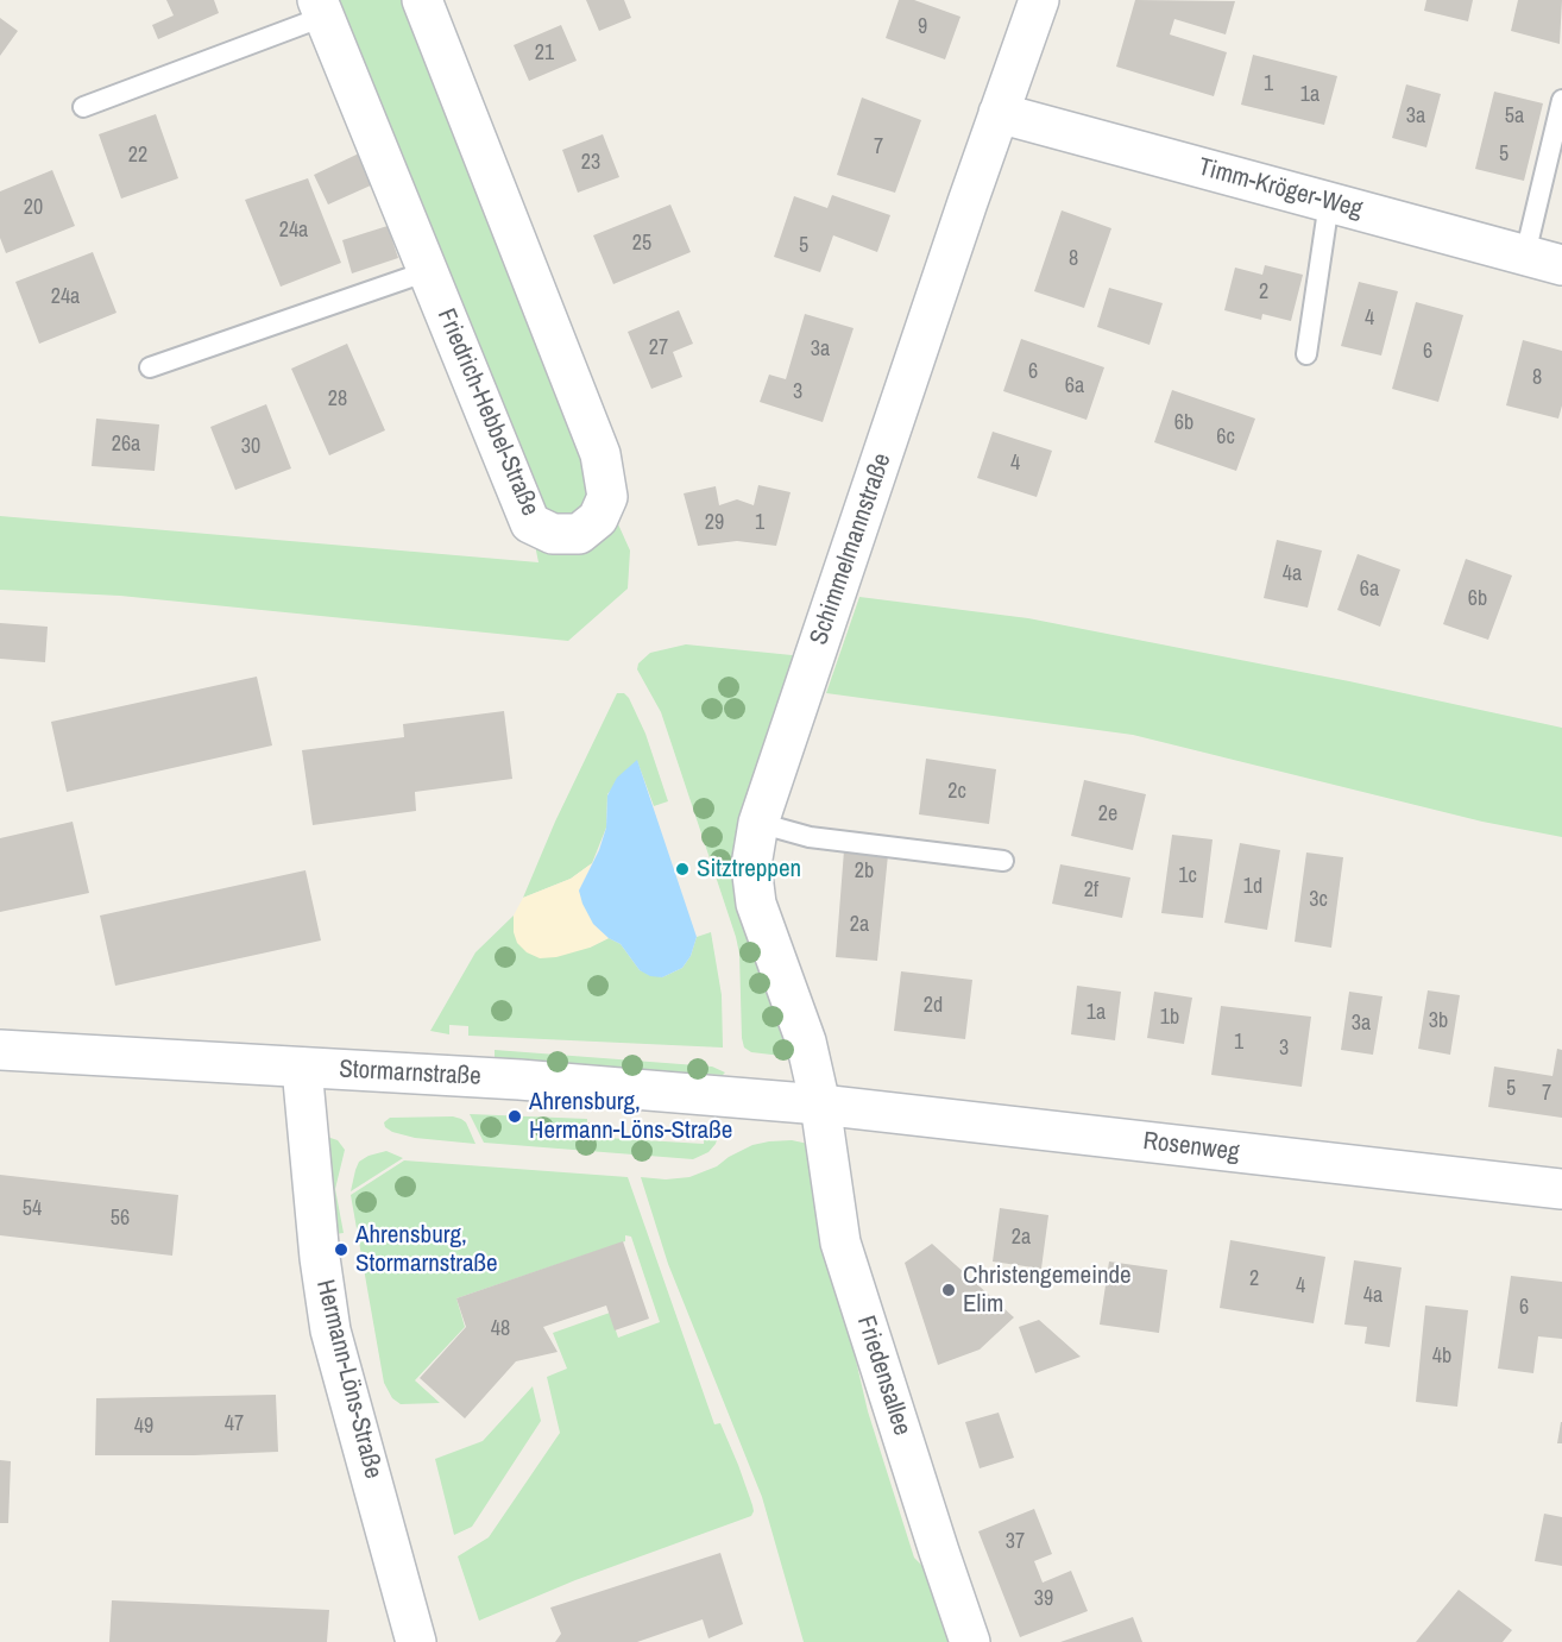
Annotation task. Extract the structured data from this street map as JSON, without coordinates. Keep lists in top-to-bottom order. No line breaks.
{"streets":{"street":["Timm-Kröger-Weg","Friedrich-Hebbel-Straße","Schimmelmannstraße","Stormarnstraße","Rosenweg","Friedensallee","Hermann-Löns-Straße"]},"crossings":[["Timm-Kröger-Weg","Schimmelmannstraße"],["Schimmelmannstraße","Stormarnstraße"],["Schimmelmannstraße","Rosenweg"],["Schimmelmannstraße","Friedensallee"],["Stormarnstraße","Rosenweg"],["Stormarnstraße","Friedensallee"],["Stormarnstraße","Hermann-Löns-Straße"],["Rosenweg","Friedensallee"]],"places":["Sitztreppen","Ahrensburg, Hermann-Löns-Straße","Ahrensburg, Stormarnstraße","Christengemeinde Elim"],"house_numbers":["9","21","1","1a","3a","5a","7","5","22","23","20","24a","25","5","8","2","24a","4","27","3a","6","6","8","6a","3","28","6b","6c","26a","30","4","29","1","4a","6a","6b","2c","2e","2b","1c","1d","2f","3c","2a","2d","1a","1b","3b","3a","1","3","5","7","54","56","2a","2","4","4a","6","48","4b","47","49","37","39"]}
